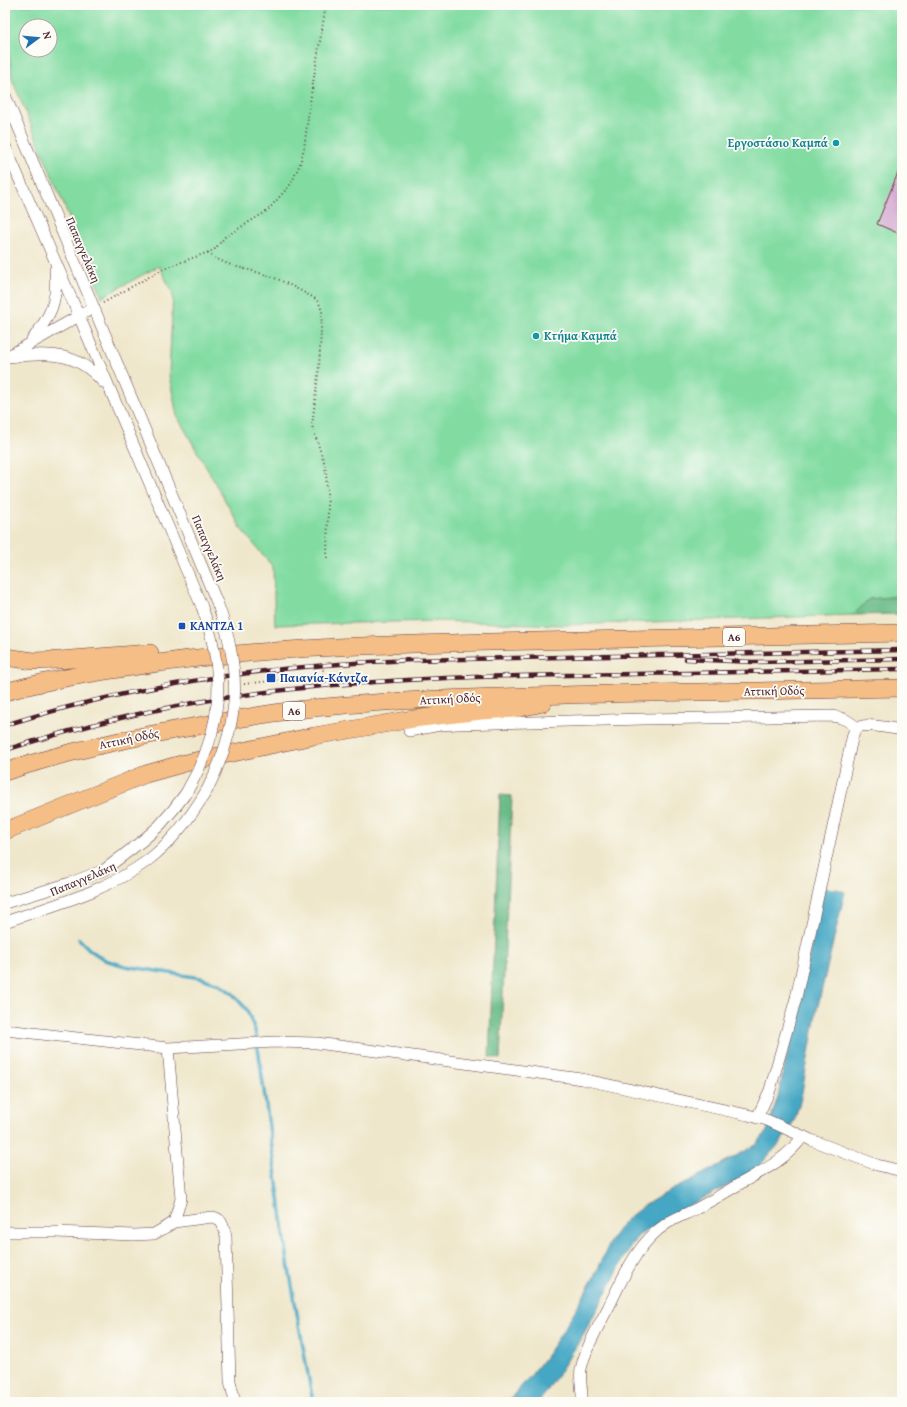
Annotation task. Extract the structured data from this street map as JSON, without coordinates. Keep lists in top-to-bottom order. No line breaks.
{"streets":{"highway":["Α6","Αττική Οδός"],"street":["Παπαγγελάκη"]},"places":{"other":["Εργοστάσιο Καμπά","Kτήμα Καμπά"],"transit":["ΚΑΝΤΖΑ 1","Παιανία-Κάντζα"]},"north":"right"}
